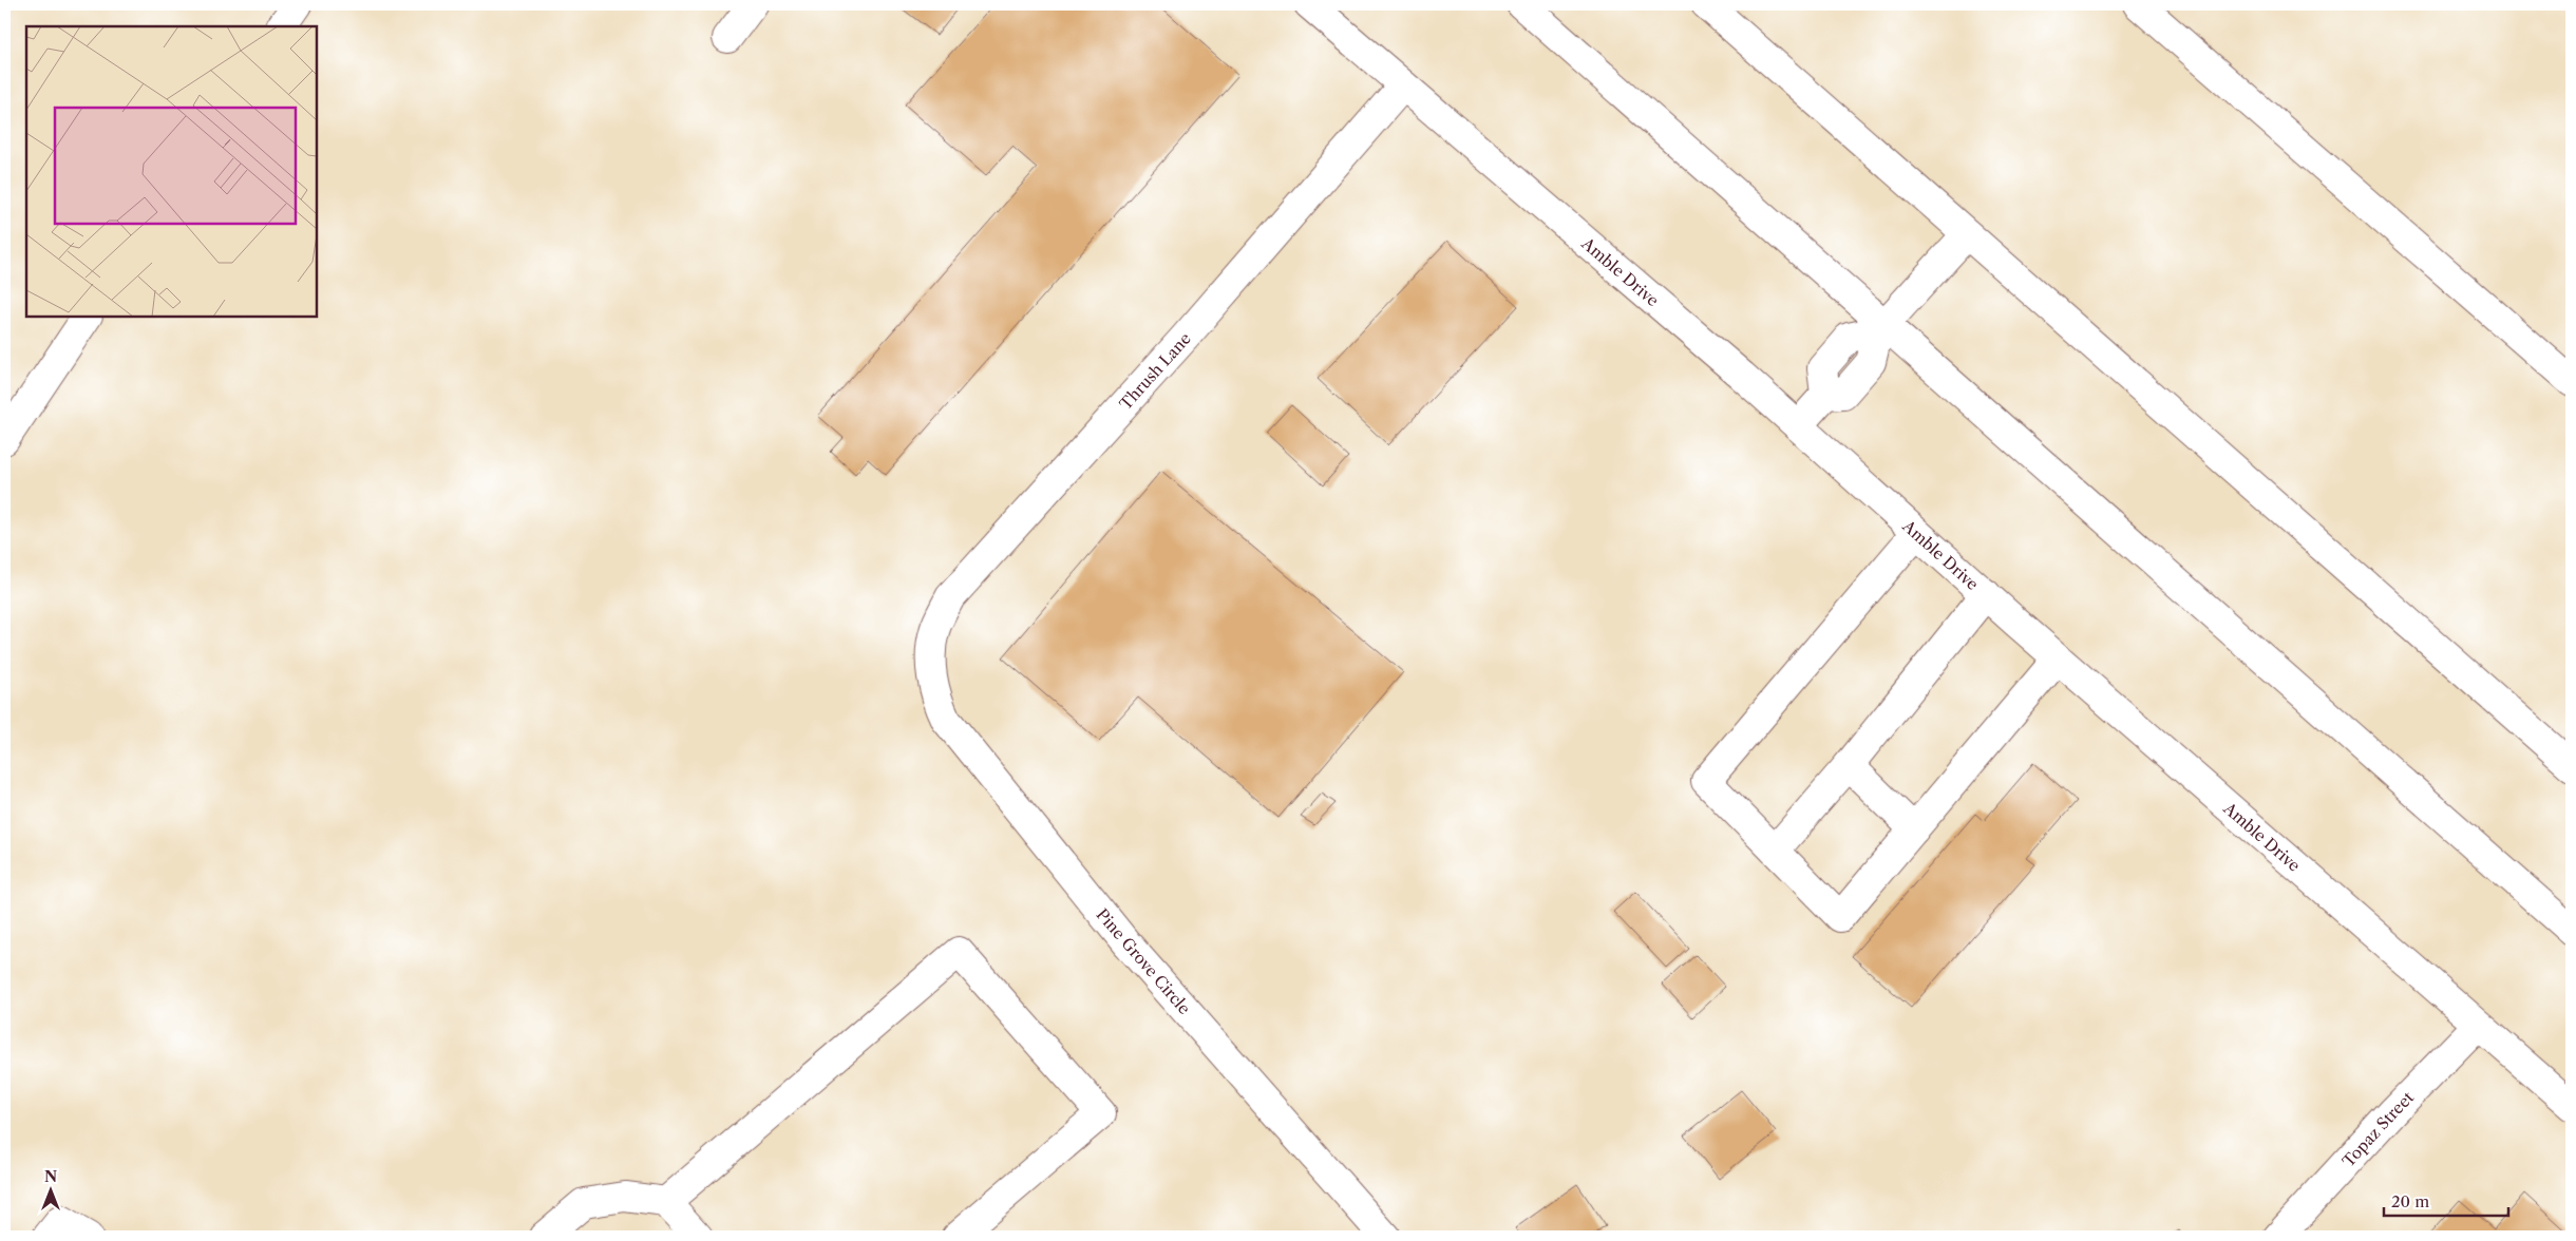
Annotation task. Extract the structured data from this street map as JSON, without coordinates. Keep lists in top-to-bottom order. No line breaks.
{"streets":{"street":["Amble Drive","Thrush Lane","Pine Grove Circle","Topaz Street"]},"crossings":[["Amble Drive","Thrush Lane"],["Amble Drive","Topaz Street"],["Thrush Lane","Pine Grove Circle"]],"scale_bar":"20 m","north":"top"}
